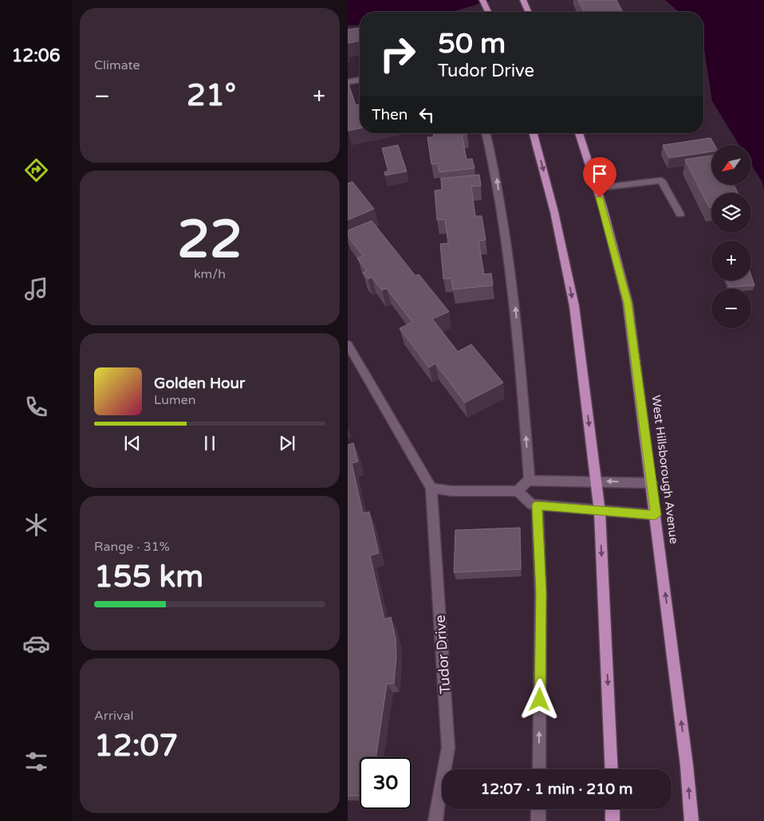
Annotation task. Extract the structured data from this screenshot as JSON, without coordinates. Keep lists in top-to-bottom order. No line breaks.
{"streets":{"main road":["West Hillsborough Avenue"],"street":["Tudor Drive"]},"north":"bottom left","page":{"tabs":"12:06","tile":["Climate",["22","km/h"],["Range · 31%","155 km"],["Arrival","12:07"]],"turn":["50 m","Tudor Drive"],"heat":["−","21°","+"],"then":"Then","map_buttons":["+","−"],"song":["Golden Hour","Lumen"],"limit":"30","trip":"12:07 · 1 min · 210 m"}}
